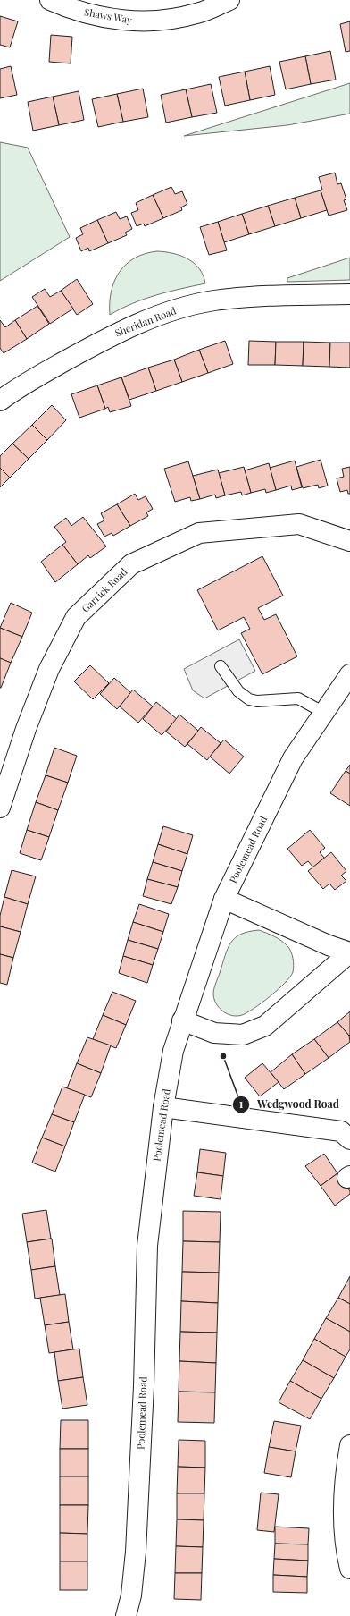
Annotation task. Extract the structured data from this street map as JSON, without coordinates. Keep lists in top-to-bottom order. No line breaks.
{"streets":{"street":["Shaws Way","Sheridan Road","Garrick Road","Poolemead Road"]},"places":["Wedgwood Road"]}
